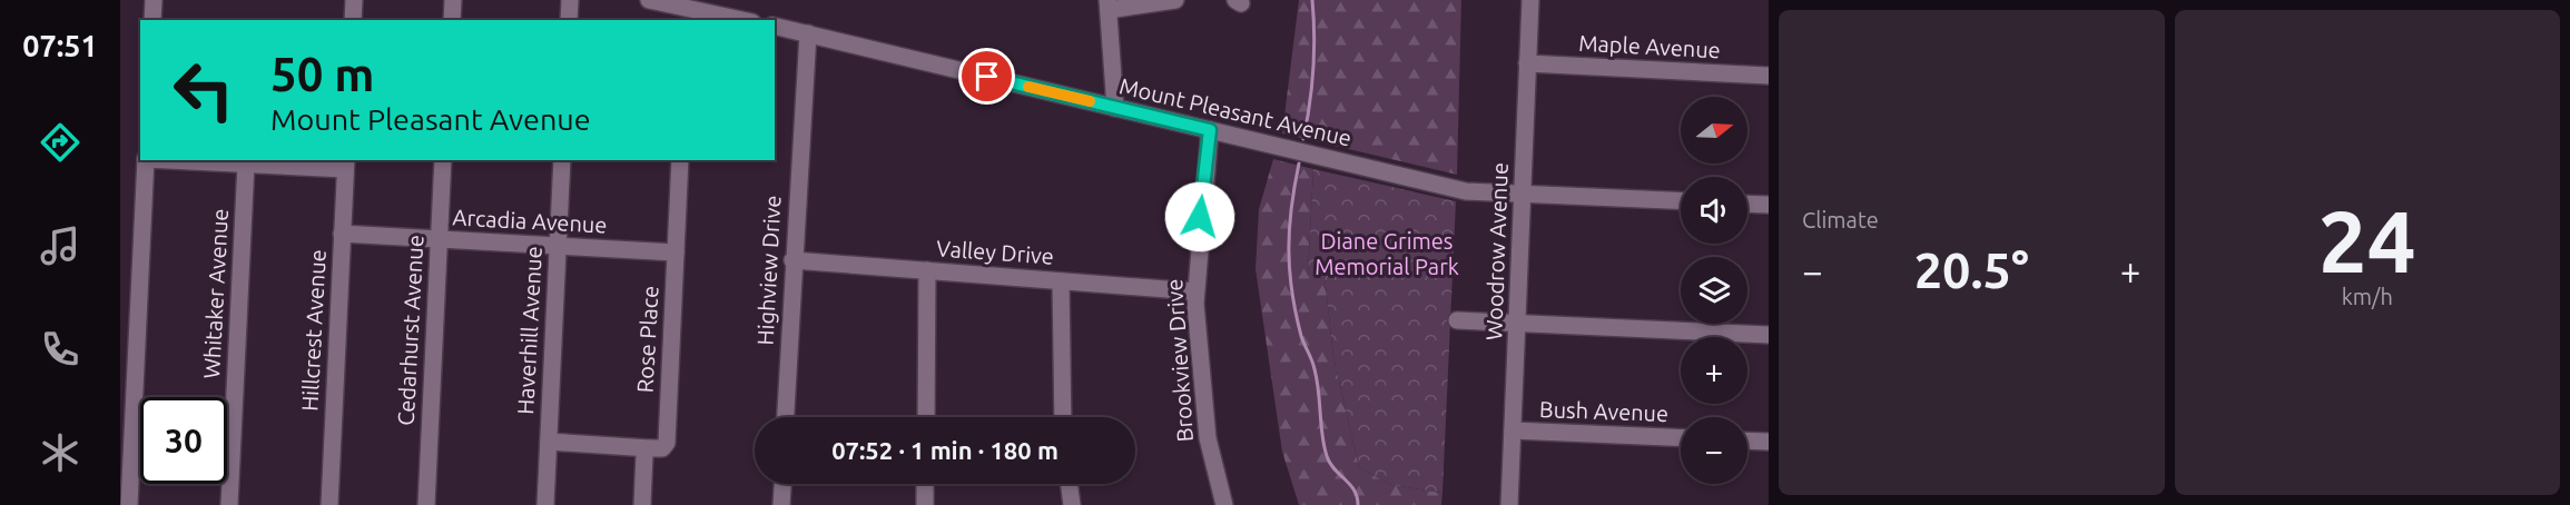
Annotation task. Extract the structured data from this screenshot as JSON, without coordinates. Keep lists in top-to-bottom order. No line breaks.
{"streets":{"street":["Maple Avenue","Mount Pleasant Avenue","Arcadia Avenue","Woodrow Avenue","Valley Drive","Highview Drive","Whitaker Avenue","Hillcrest Avenue","Cedarhurst Avenue","Haverhill Avenue","Rose Place","Brookview Drive","Bush Avenue"]},"crossings":[["Maple Avenue","Woodrow Avenue"],["Mount Pleasant Avenue","Woodrow Avenue"],["Mount Pleasant Avenue","Highview Drive"],["Mount Pleasant Avenue","Brookview Drive"],["Arcadia Avenue","Hillcrest Avenue"],["Arcadia Avenue","Cedarhurst Avenue"],["Arcadia Avenue","Haverhill Avenue"],["Arcadia Avenue","Rose Place"],["Woodrow Avenue","Bush Avenue"],["Valley Drive","Highview Drive"],["Valley Drive","Brookview Drive"]],"parks":["Diane Grimes Memorial Park"],"north":"right","page":{"tabs":"07:51","tile":["Climate",["24","km/h"]],"turn":["50 m","Mount Pleasant Avenue"],"map_buttons":["+","−"],"heat":["−","20.5°","+"],"limit":"30","trip":"07:52 · 1 min · 180 m"}}
